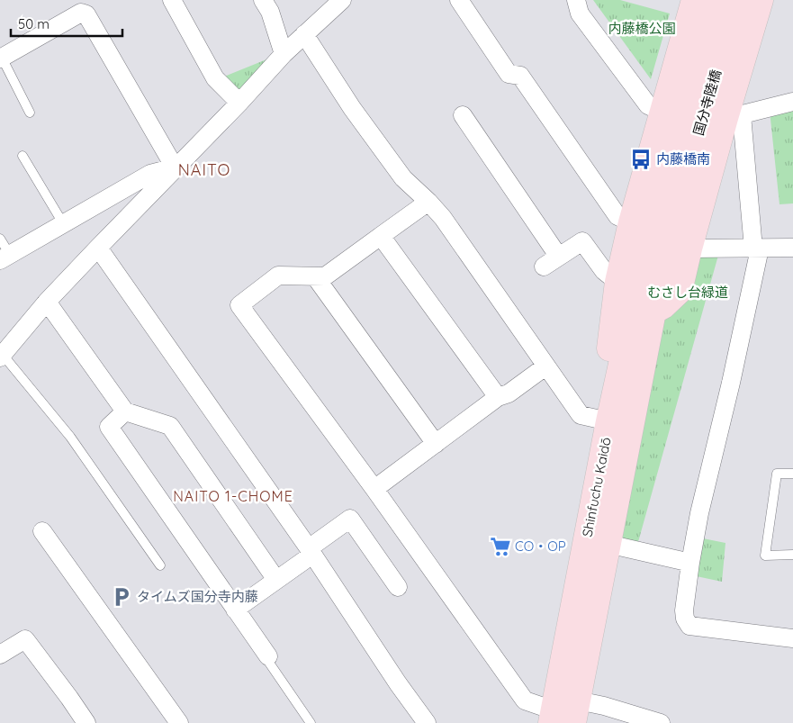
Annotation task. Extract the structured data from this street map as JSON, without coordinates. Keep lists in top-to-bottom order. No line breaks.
{"streets":{"main road":["国分寺陸橋","Shinfuchu Kaidō"]},"crossings":[["国分寺陸橋","Shinfuchu Kaidō"]],"districts":["NAITO","NAITO 1-CHOME"],"parks":["内藤橋公園","むさし台緑道"],"places":{"bus stop":["内藤橋南"],"supermarket":["CO・OP"],"parking":["タイムズ国分寺内藤"]},"scale_bar":"50 m"}
